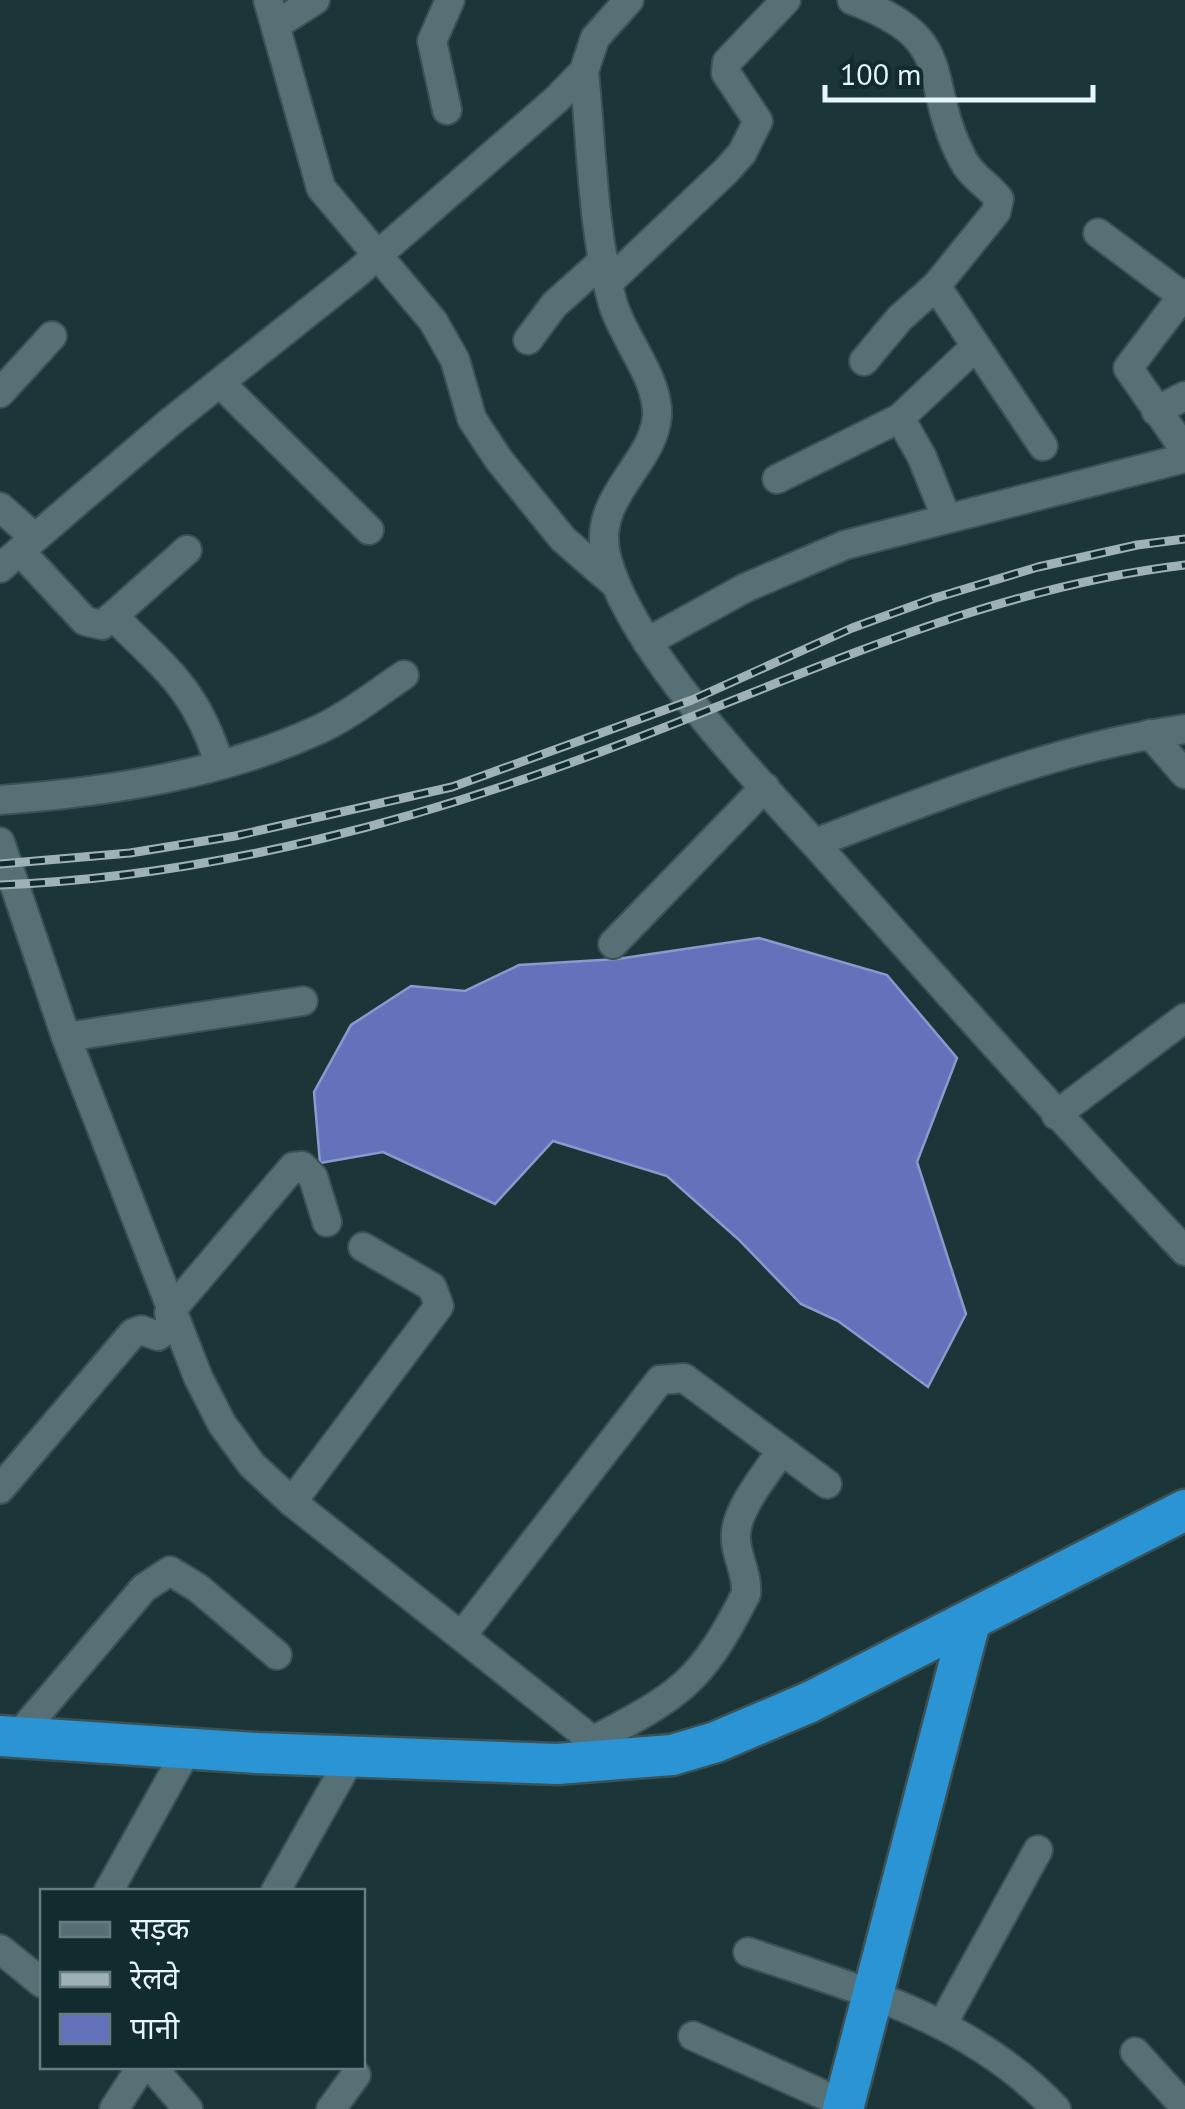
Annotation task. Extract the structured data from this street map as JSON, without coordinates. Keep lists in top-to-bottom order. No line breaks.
{"legend":["सड़क","रेलवे","पानी"],"scale_bar":"100 m"}
